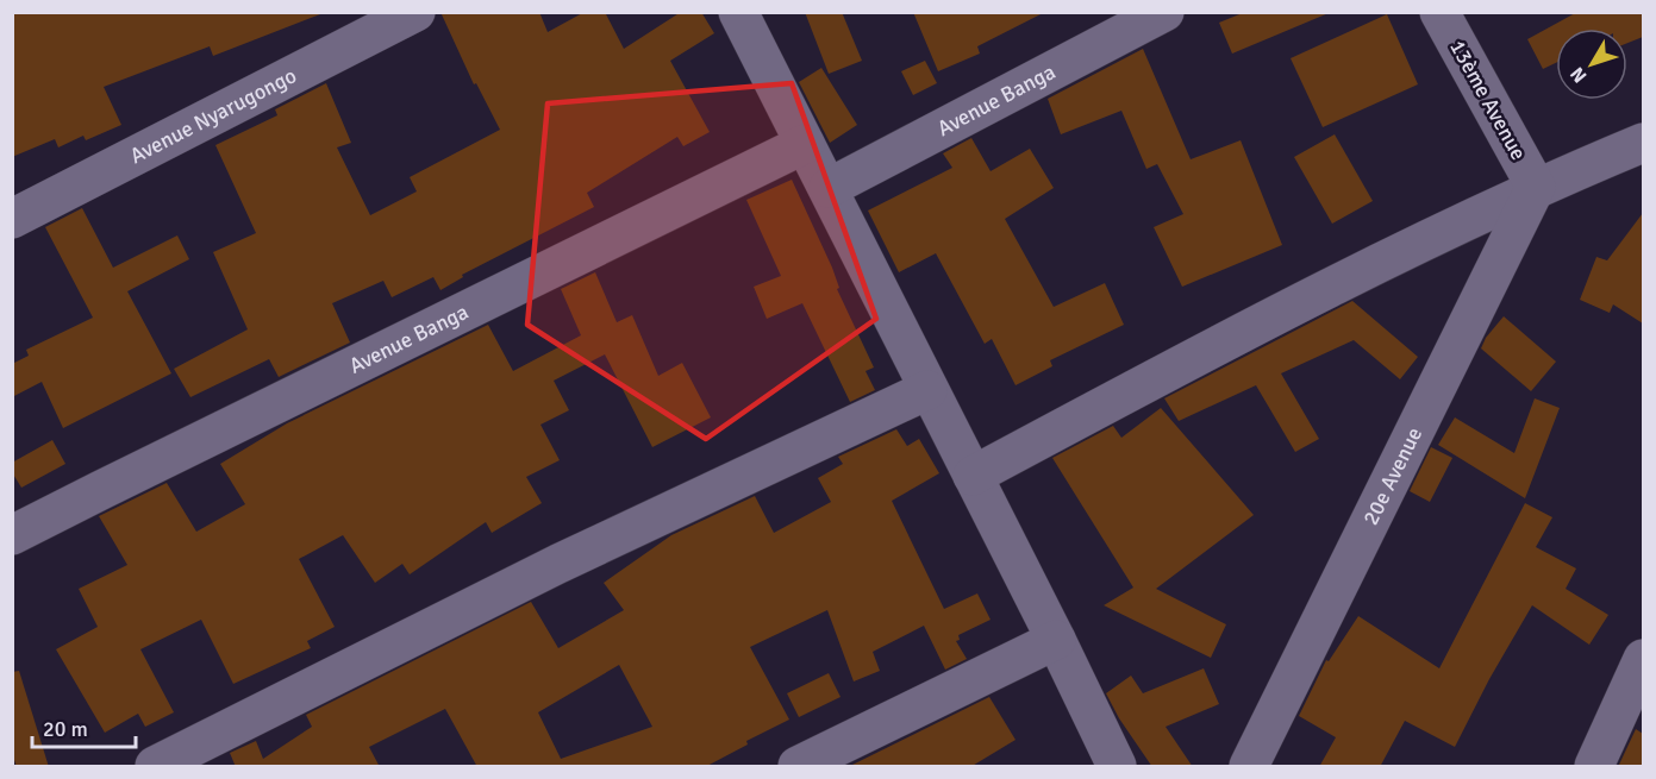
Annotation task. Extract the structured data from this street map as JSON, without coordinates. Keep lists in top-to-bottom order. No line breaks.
{"streets":{"street":["13ème Avenue","Avenue Banga","Avenue Nyarugongo","20e Avenue"]},"crossings":[["13ème Avenue","20e Avenue"]],"scale_bar":"20 m","north":"bottom left"}
